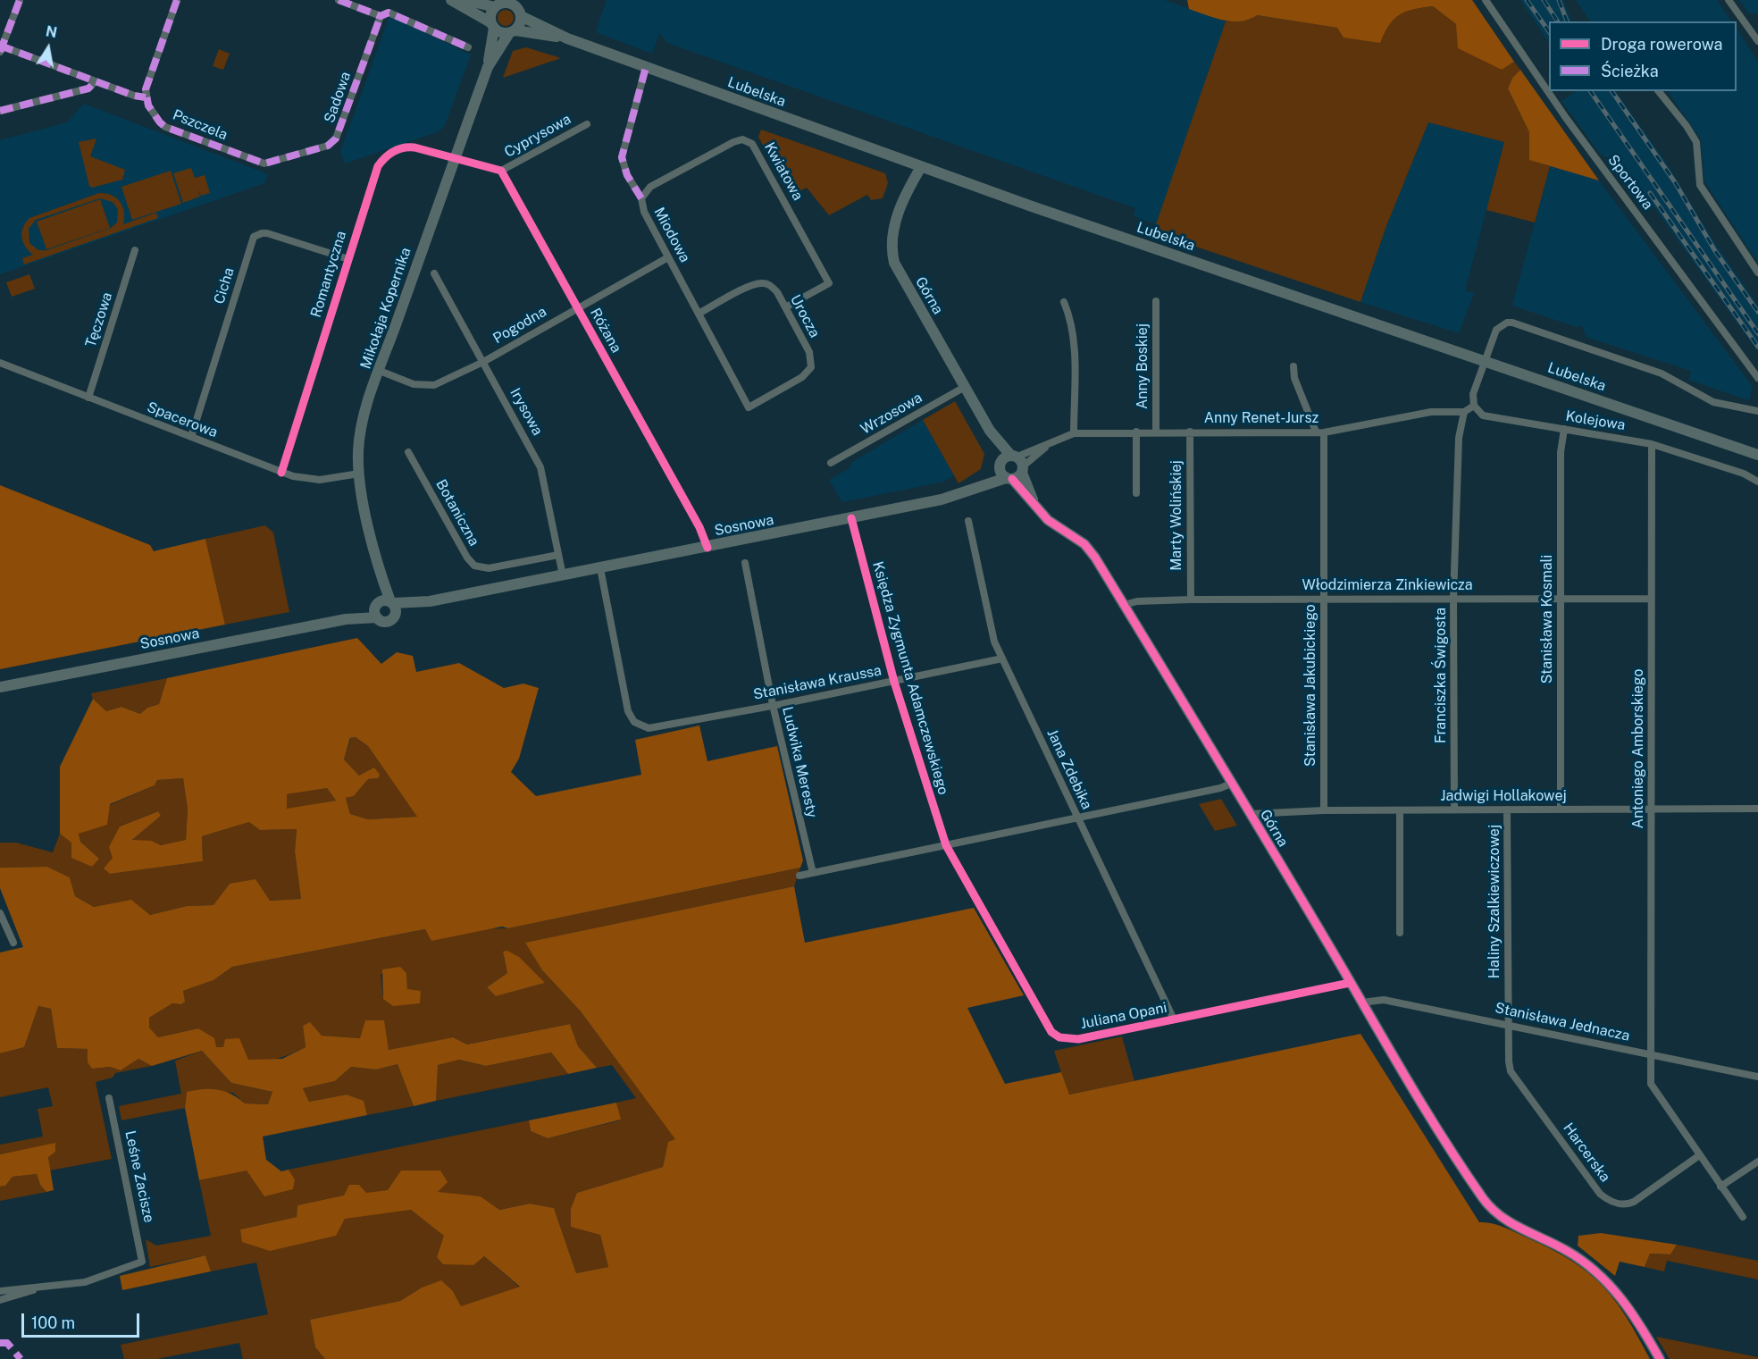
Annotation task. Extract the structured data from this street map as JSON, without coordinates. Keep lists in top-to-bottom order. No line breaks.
{"streets":{"street":["Lubelska","Sadowa","Pszczela","Cyprysowa","Kwiatowa","Sportowa","Miodowa","Romantyczna","Cicha","Górna","Mikołaja Kopernika","Urocza","Tęczowa","Pogodna","Różana","Anny Boskiej","Irysowa","Wrzosowa","Anny Renet-Jursz","Spacerowa","Kolejowa","Botaniczna","Marty Wolińskiej","Sosnowa","Włodzimierza Zinkiewicza","Stanisława Kosmali","Franciszka Świgosta","Księdza Zygmunta Adamczewskiego","Stanisława Kraussa","Stanisława Jakubickiego","Antoniego Amborskiego","Ludwika Meresty","Jana Zdebika","Jadwigi Hollakowej","Haliny Szalkiewiczowej","Juliana Opani","Stanisława Jednacza","Harcerska","Leśne Zacisze"]},"crossings":[["Lubelska","Miodowa"],["Lubelska","Górna"],["Lubelska","Mikołaja Kopernika"],["Sadowa","Pszczela"],["Cyprysowa","Różana"],["Kwiatowa","Miodowa"],["Kwiatowa","Urocza"],["Miodowa","Urocza"],["Miodowa","Pogodna"],["Romantyczna","Cicha"],["Romantyczna","Mikołaja Kopernika"],["Romantyczna","Spacerowa"],["Cicha","Spacerowa"],["Górna","Wrzosowa"],["Górna","Anny Renet-Jursz"],["Górna","Sosnowa"],["Górna","Włodzimierza Zinkiewicza"],["Górna","Jadwigi Hollakowej"],["Górna","Juliana Opani"],["Górna","Stanisława Jednacza"],["Mikołaja Kopernika","Pogodna"],["Mikołaja Kopernika","Spacerowa"],["Mikołaja Kopernika","Sosnowa"],["Tęczowa","Spacerowa"],["Pogodna","Różana"],["Pogodna","Irysowa"],["Różana","Sosnowa"],["Anny Boskiej","Anny Renet-Jursz"],["Irysowa","Botaniczna"],["Irysowa","Sosnowa"],["Anny Renet-Jursz","Marty Wolińskiej"],["Anny Renet-Jursz","Sosnowa"],["Anny Renet-Jursz","Franciszka Świgosta"],["Anny Renet-Jursz","Stanisława Jakubickiego"],["Kolejowa","Stanisława Kosmali"],["Kolejowa","Antoniego Amborskiego"],["Marty Wolińskiej","Włodzimierza Zinkiewicza"],["Sosnowa","Księdza Zygmunta Adamczewskiego"],["Sosnowa","Stanisława Kraussa"],["Włodzimierza Zinkiewicza","Stanisława Kosmali"],["Włodzimierza Zinkiewicza","Franciszka Świgosta"],["Włodzimierza Zinkiewicza","Stanisława Jakubickiego"],["Włodzimierza Zinkiewicza","Antoniego Amborskiego"],["Stanisława Kosmali","Jadwigi Hollakowej"],["Franciszka Świgosta","Jadwigi Hollakowej"],["Księdza Zygmunta Adamczewskiego","Stanisława Kraussa"],["Księdza Zygmunta Adamczewskiego","Juliana Opani"],["Stanisława Kraussa","Ludwika Meresty"],["Stanisława Kraussa","Jana Zdebika"],["Stanisława Jakubickiego","Jadwigi Hollakowej"],["Antoniego Amborskiego","Jadwigi Hollakowej"],["Antoniego Amborskiego","Stanisława Jednacza"],["Antoniego Amborskiego","Harcerska"],["Jana Zdebika","Juliana Opani"],["Jadwigi Hollakowej","Haliny Szalkiewiczowej"],["Haliny Szalkiewiczowej","Stanisława Jednacza"],["Haliny Szalkiewiczowej","Harcerska"],["Stanisława Jednacza","Harcerska"]],"legend":["Droga rowerowa","Ścieżka"],"scale_bar":"100 m","north":"top"}
